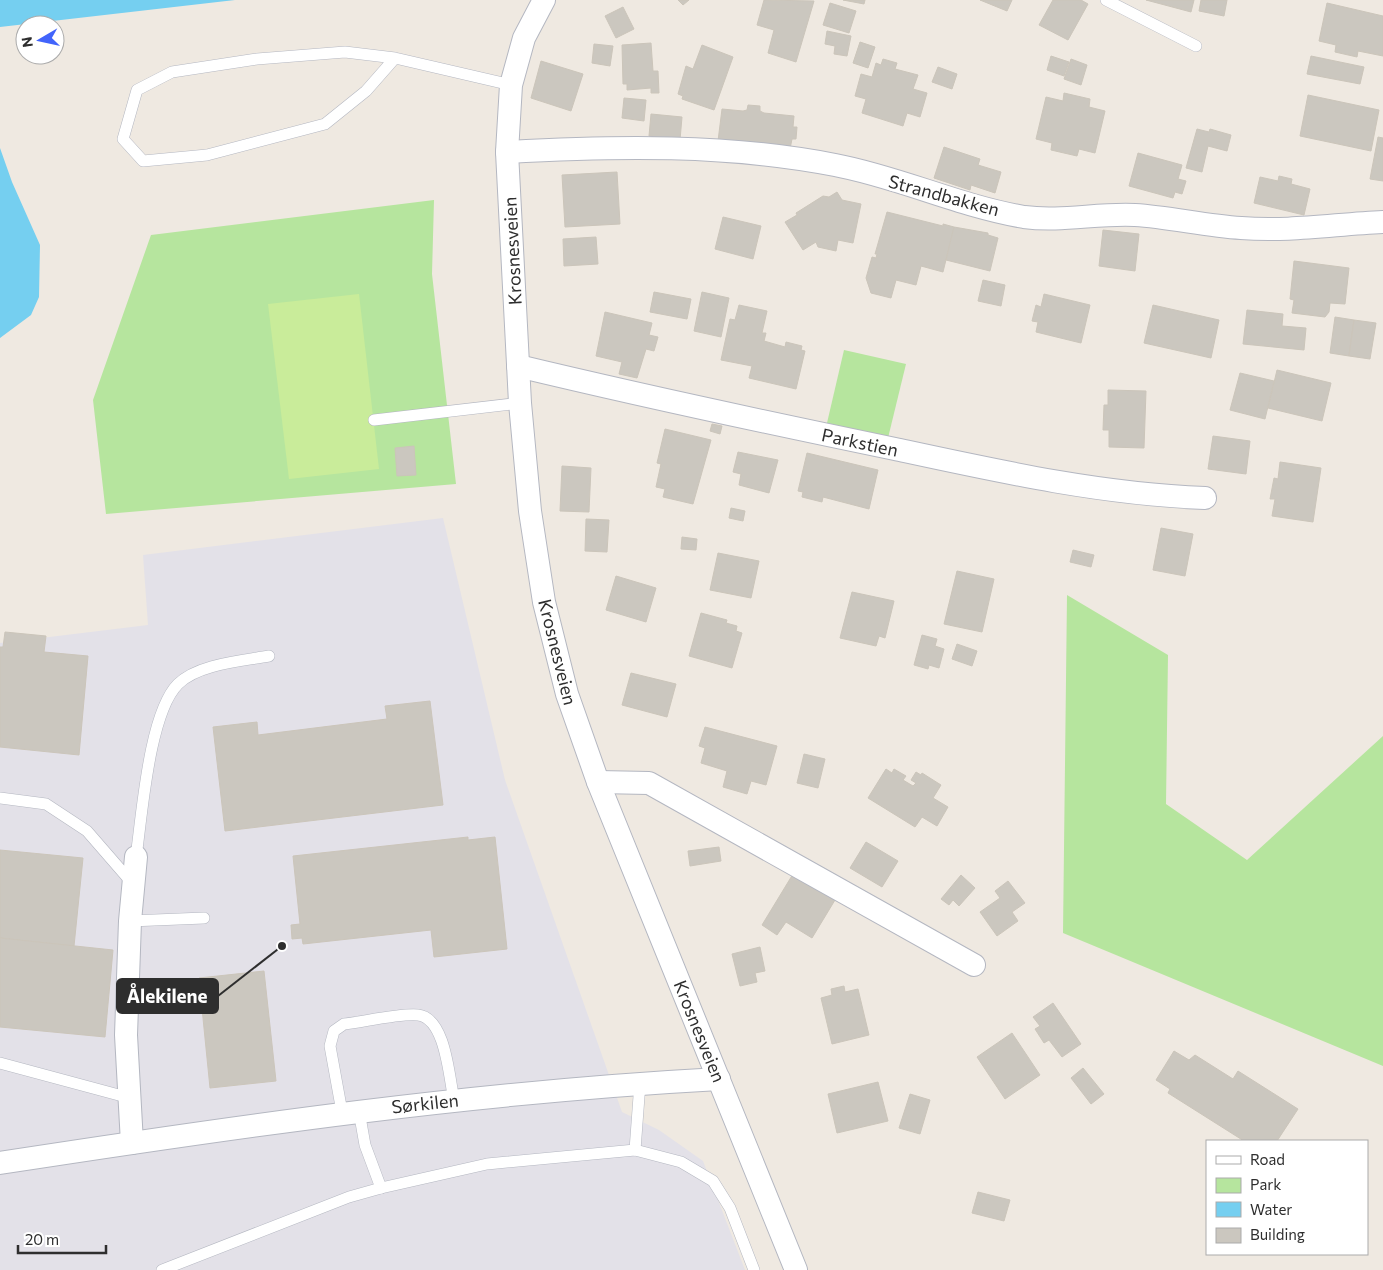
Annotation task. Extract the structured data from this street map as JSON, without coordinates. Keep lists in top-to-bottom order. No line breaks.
{"streets":{"street":["Strandbakken","Krosnesveien","Parkstien","Sørkilen"]},"crossings":[["Strandbakken","Krosnesveien"],["Krosnesveien","Parkstien"],["Krosnesveien","Sørkilen"]],"places":["Ålekilene"],"legend":["Road","Park","Water","Building"],"scale_bar":"20 m","north":"left"}
